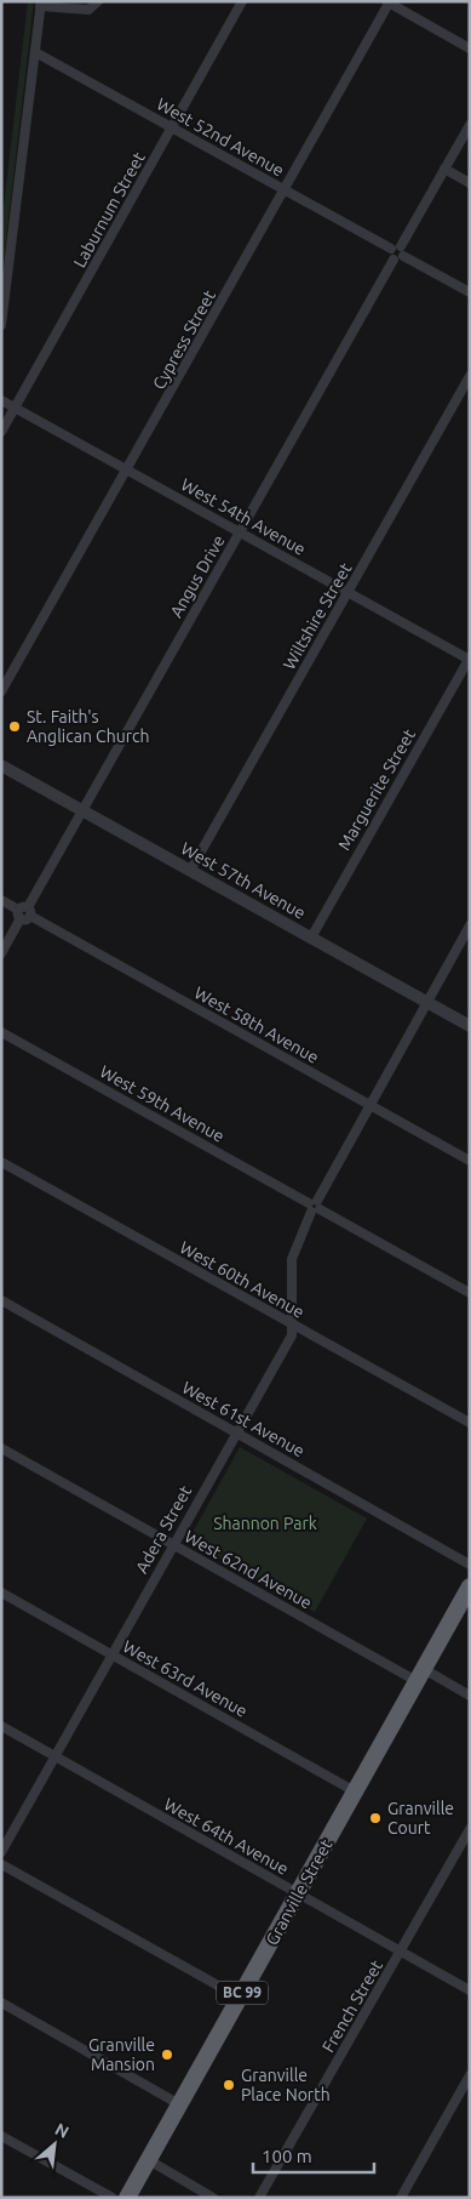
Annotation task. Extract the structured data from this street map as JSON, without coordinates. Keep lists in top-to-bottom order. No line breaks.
{"streets":{"highway":["Granville Street","BC 99"],"street":["West 52nd Avenue","Laburnum Street","Cypress Street","West 54th Avenue","Angus Drive","Wiltshire Street","Marguerite Street","West 57th Avenue","West 58th Avenue","West 59th Avenue","West 60th Avenue","West 61st Avenue","Adera Street","West 62nd Avenue","West 63rd Avenue","West 64th Avenue","French Street"]},"crossings":[["West 52nd Avenue","Laburnum Street"],["West 52nd Avenue","Cypress Street"],["West 52nd Avenue","Angus Drive"],["Laburnum Street","West 54th Avenue"],["Cypress Street","West 54th Avenue"],["West 54th Avenue","Angus Drive"],["West 54th Avenue","Wiltshire Street"],["West 54th Avenue","Marguerite Street"],["Angus Drive","West 57th Avenue"],["Angus Drive","West 58th Avenue"],["Wiltshire Street","West 57th Avenue"],["Marguerite Street","West 57th Avenue"],["West 57th Avenue","Adera Street"],["West 58th Avenue","Adera Street"],["West 59th Avenue","Adera Street"],["West 60th Avenue","Adera Street"],["West 61st Avenue","Adera Street"],["Adera Street","West 62nd Avenue"],["Adera Street","West 63rd Avenue"],["Adera Street","West 64th Avenue"],["West 62nd Avenue","Granville Street"],["West 63rd Avenue","Granville Street"],["West 64th Avenue","Granville Street"],["West 64th Avenue","French Street"]],"parks":["Shannon Park"],"places":["St. Faith's Anglican Church","Granville Court","Granville Mansion","Granville Place North"],"scale_bar":"100 m","north":"top right"}
